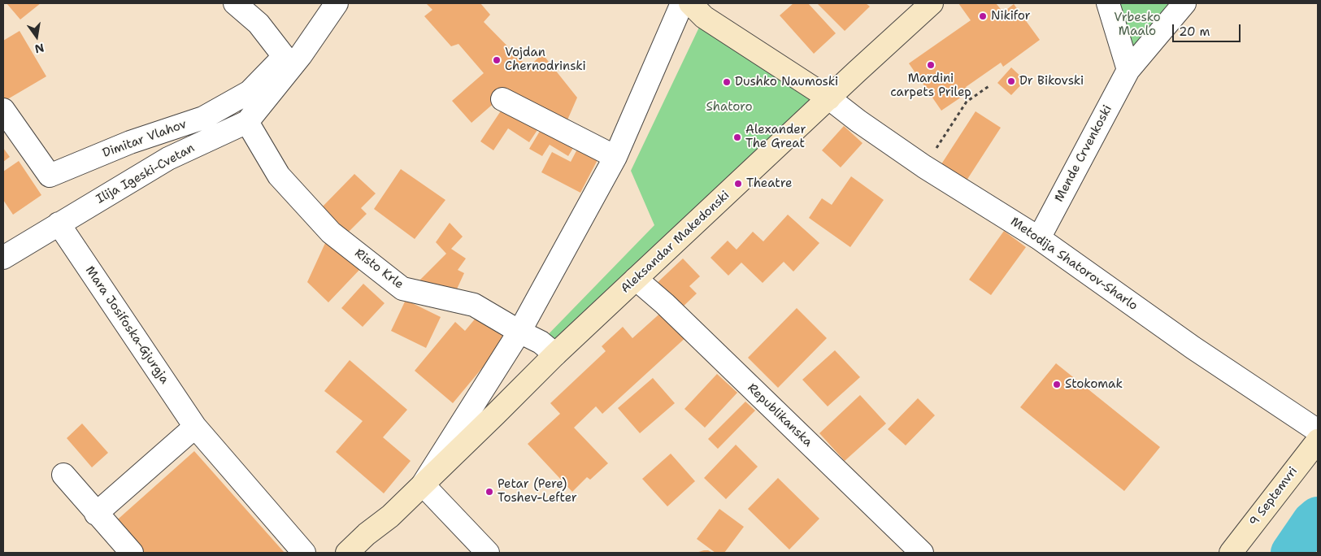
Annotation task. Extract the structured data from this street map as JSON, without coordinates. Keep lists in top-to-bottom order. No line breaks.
{"streets":{"street":["Dimitar Vlahov","Mende Crvenkoski","Ilija Igeski-Cvetan","Aleksandar Makedonski","Metodija Shatorov-Sharlo","Risto Krle","Mara Josifoska-Gjurgja","Republikanska","9 Septemvri"]},"crossings":[["Dimitar Vlahov","Ilija Igeski-Cvetan"],["Mende Crvenkoski","Metodija Shatorov-Sharlo"],["Ilija Igeski-Cvetan","Risto Krle"],["Ilija Igeski-Cvetan","Mara Josifoska-Gjurgja"],["Aleksandar Makedonski","Metodija Shatorov-Sharlo"],["Aleksandar Makedonski","Risto Krle"],["Aleksandar Makedonski","Republikanska"]],"parks":["Vrbesko Maalo","Shatoro"],"places":["Nikifor","Vojdan Chernodrinski","Mardini carpets Prilep","Dr Bikovski","Dushko Naumoski","Alexander The Great","Theatre","Stokomak","Petar (Pere) Toshev-Lefter"],"scale_bar":"20 m","north":"bottom"}
